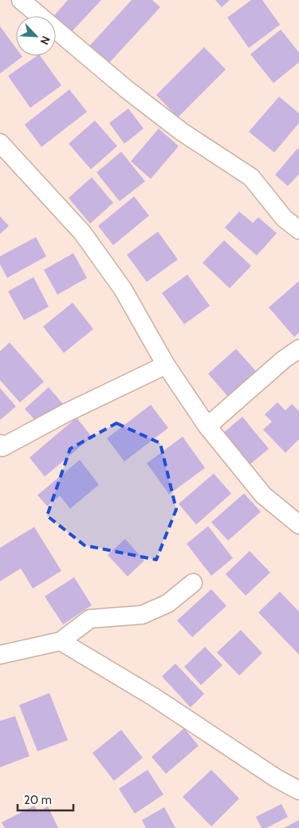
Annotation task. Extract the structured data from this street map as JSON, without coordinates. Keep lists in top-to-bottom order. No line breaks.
{"scale_bar":"20 m","north":"bottom right"}
